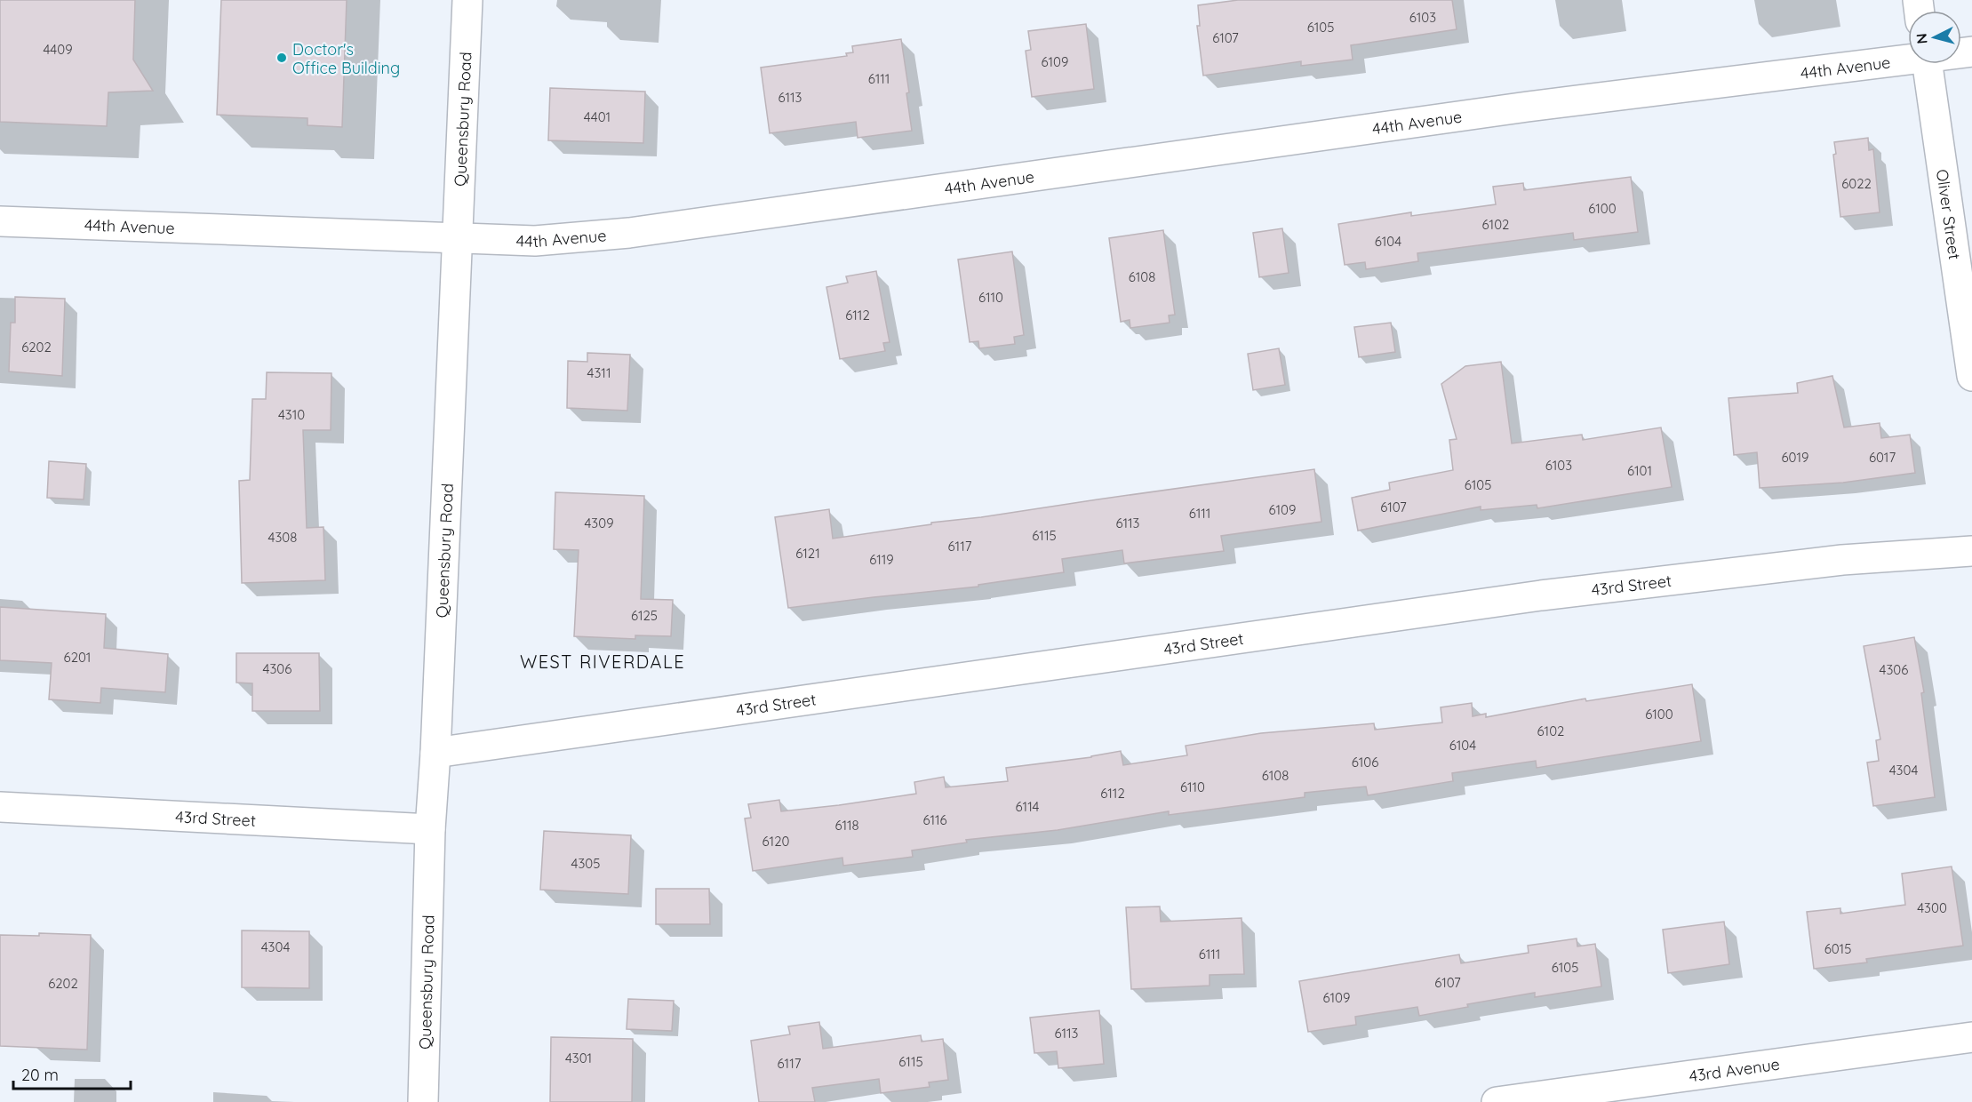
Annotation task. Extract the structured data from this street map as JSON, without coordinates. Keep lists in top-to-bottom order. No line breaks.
{"streets":{"street":["44th Avenue","Queensbury Road","Oliver Street","43rd Street","43rd Avenue"]},"crossings":[["44th Avenue","Queensbury Road"],["Queensbury Road","43rd Street"]],"districts":["WEST RIVERDALE"],"places":["Doctor's Office Building"],"house_numbers":["6103","6105","6107","4409","6109","6111","6113","4401","6022","6100","6102","6104","6108","6110","6112","6202","4311","4310","6019","6017","6103","6101","6105","6107","6109","6111","4309","6113","6115","4308","6117","6121","6119","6125","6201","4306","4306","6100","6102","6104","6106","4304","6108","6110","6112","6114","6116","6118","6120","4305","4300","4304","6015","6111","6105","6107","6202","6109","6113","4301","6115","6117"],"scale_bar":"20 m","north":"left"}
